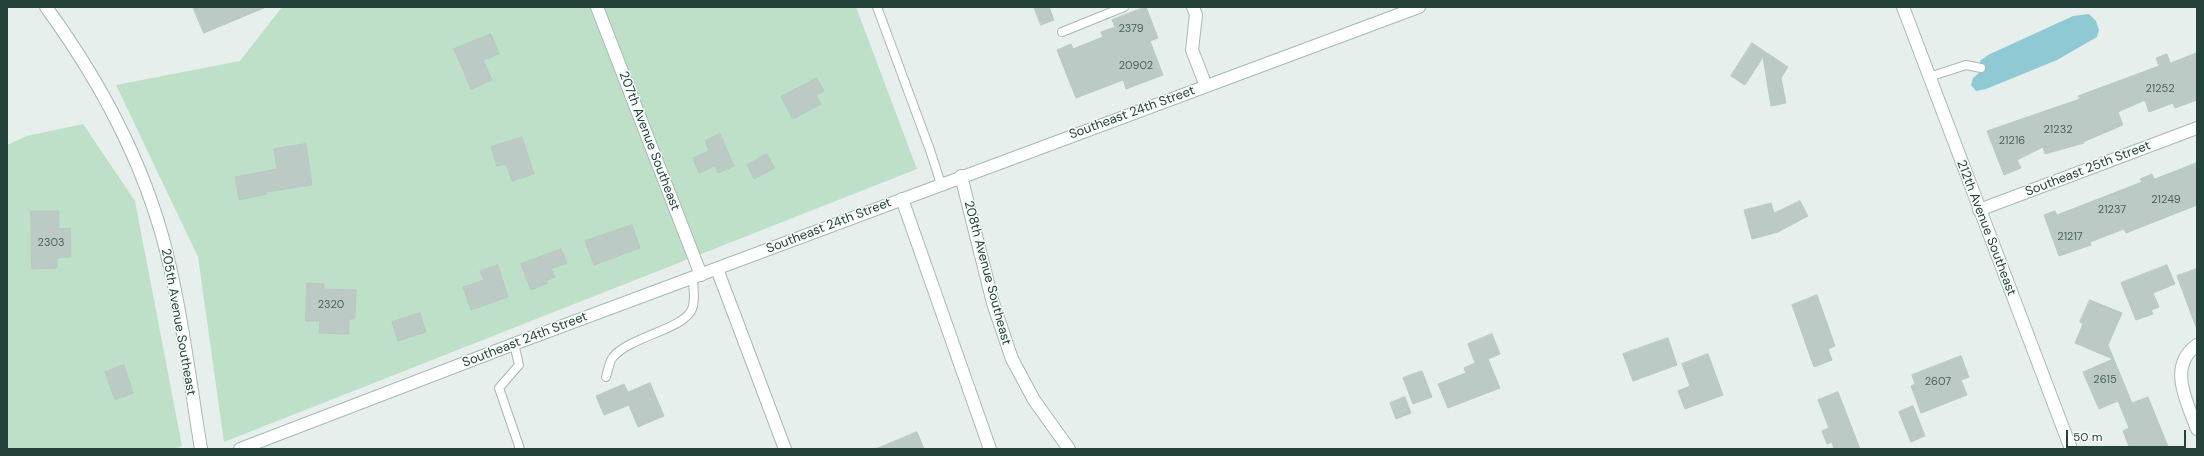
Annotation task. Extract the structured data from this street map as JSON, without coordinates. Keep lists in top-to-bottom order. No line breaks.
{"streets":{"street":["Southeast 24th Street","207th Avenue Southeast","Southeast 25th Street","212th Avenue Southeast","208th Avenue Southeast","205th Avenue Southeast"]},"crossings":[["Southeast 24th Street","207th Avenue Southeast"],["Southeast 24th Street","208th Avenue Southeast"],["Southeast 25th Street","212th Avenue Southeast"]],"house_numbers":["2379","20902","21252","21232","21216","21249","21237","21217","2303","2320","2615","2607"],"scale_bar":"50 m"}
